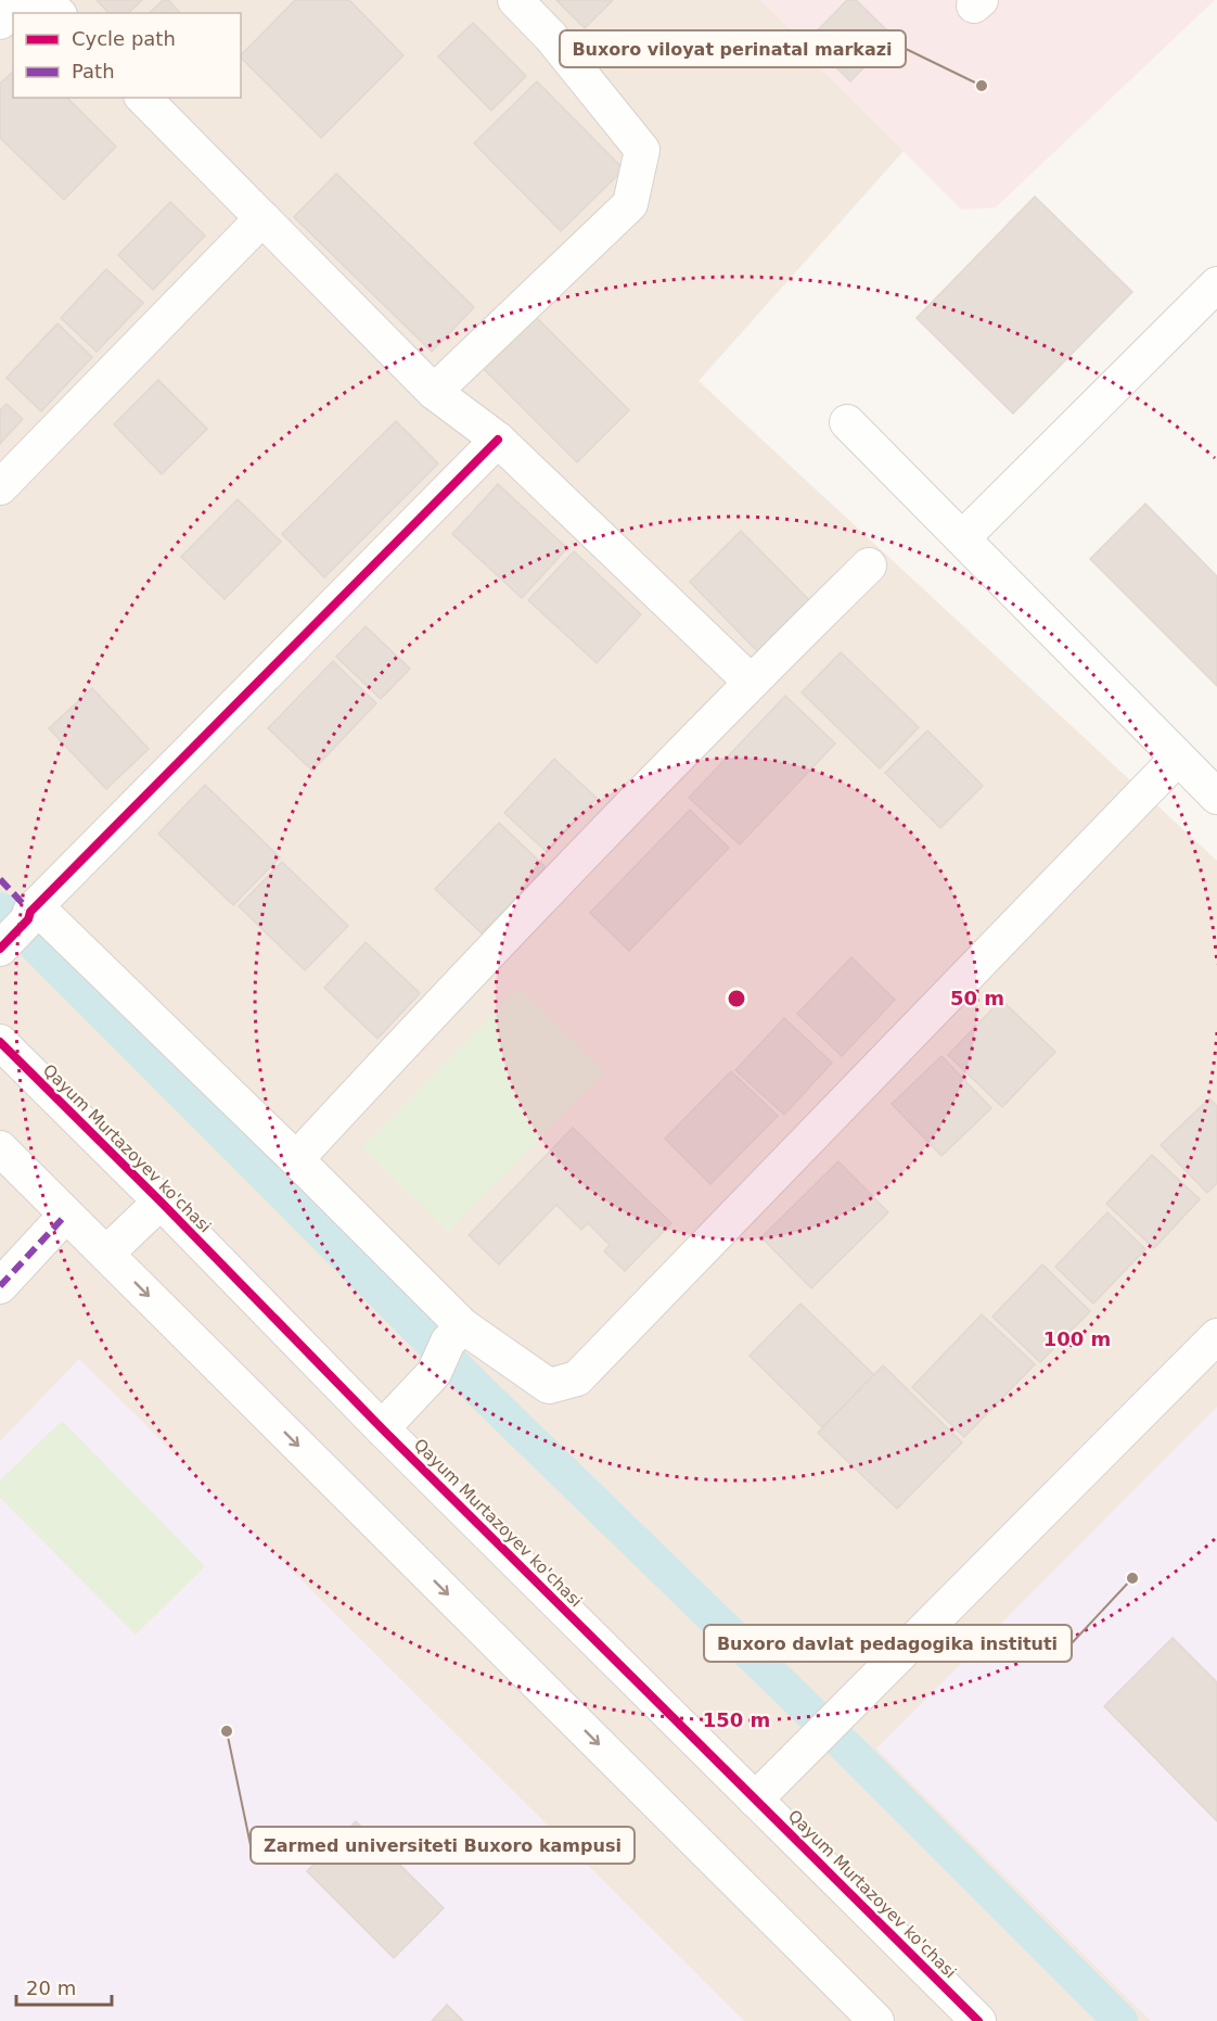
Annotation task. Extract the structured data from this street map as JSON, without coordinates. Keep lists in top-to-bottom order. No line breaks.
{"streets":{"street":["Qayum Murtazoyev ko'chasi"]},"places":["Buxoro viloyat perinatal markazi","Buxoro davlat pedagogika instituti","Zarmed universiteti Buxoro kampusi"],"legend":["Cycle path","Path"],"scale_bar":"20 m","rings":["50 m","100 m","150 m"]}
